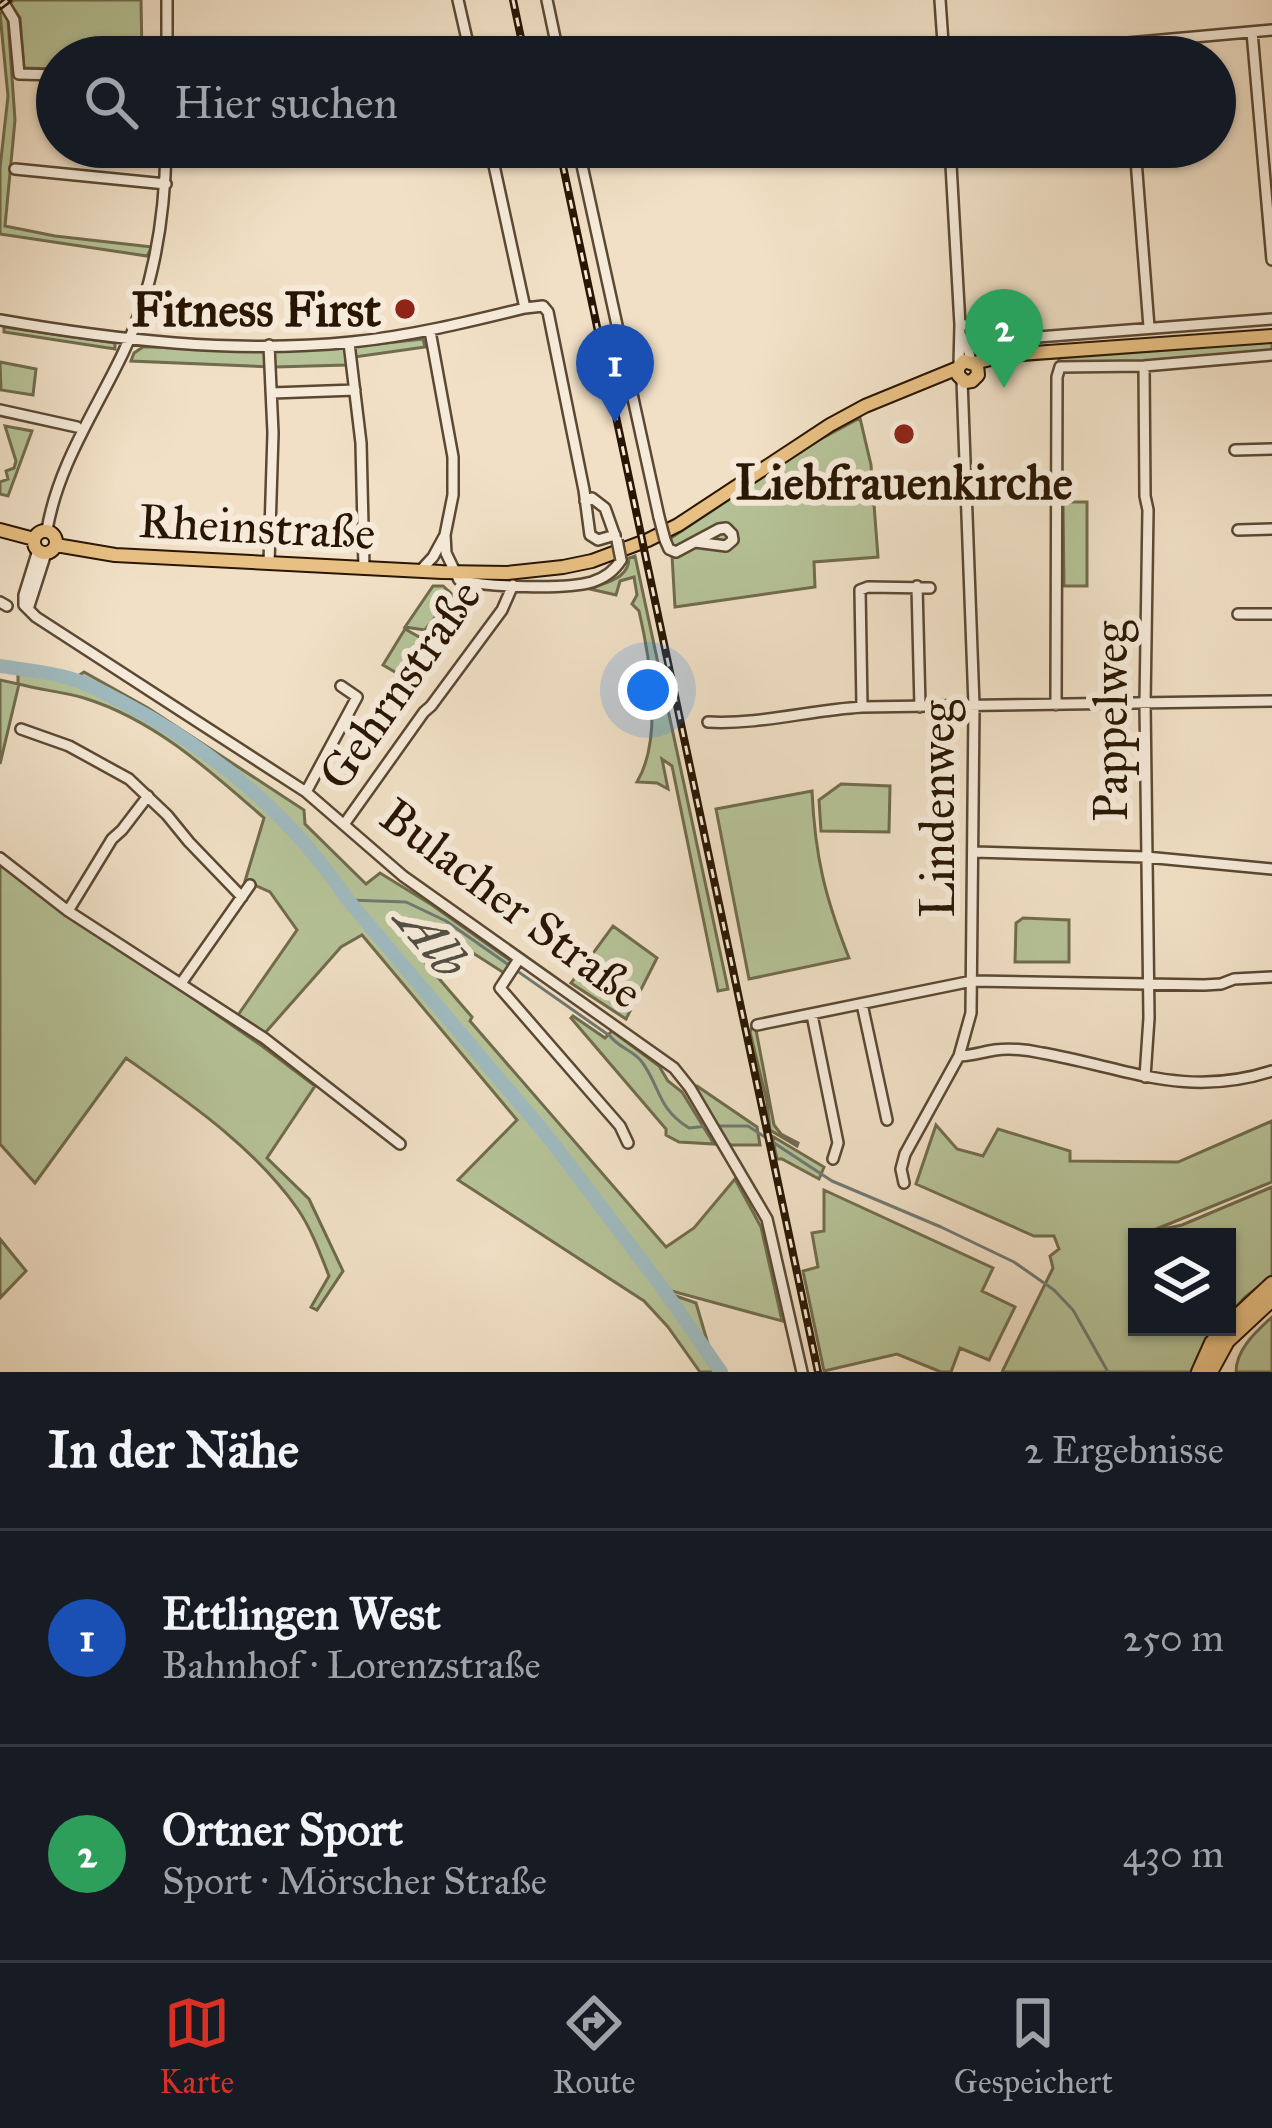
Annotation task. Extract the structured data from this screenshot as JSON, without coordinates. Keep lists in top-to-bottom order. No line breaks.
{"streets":{"main road":["Rheinstraße"],"street":["Gehrnstraße","Pappelweg","Lindenweg","Bulacher Straße"]},"crossings":[["Rheinstraße","Gehrnstraße"],["Rheinstraße","Lindenweg"],["Rheinstraße","Bulacher Straße"],["Gehrnstraße","Bulacher Straße"]],"water":["Alb"],"places":["Fitness First","Liebfrauenkirche"],"page":{"search":"Hier suchen","pins":["2","1"],"heading":["In der Nähe","2 Ergebnisse"],"list":[{"mark":"1","name":"Ettlingen West","note":"Bahnhof · Lorenzstraße","value":"250 m"},{"mark":"2","name":"Ortner Sport","note":"Sport · Mörscher Straße","value":"430 m"}],"nav":["Karte","Route","Gespeichert"]}}
